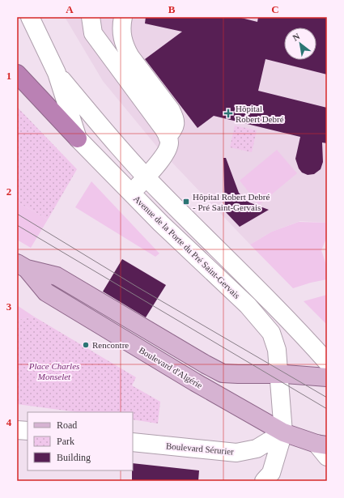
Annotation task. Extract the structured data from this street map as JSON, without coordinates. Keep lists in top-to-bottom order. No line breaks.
{"streets":{"main road":["Boulevard d'Algérie"],"street":["Avenue de la Porte du Pré Saint-Gervais","Boulevard Sérurier"]},"crossings":[["Avenue de la Porte du Pré Saint-Gervais","Boulevard d'Algérie"],["Avenue de la Porte du Pré Saint-Gervais","Boulevard Sérurier"],["Boulevard d'Algérie","Boulevard Sérurier"]],"parks":["Place Charles Monselet"],"places":{"health":["Hôpital Robert Debré"],"transit":["Hôpital Robert Debré - Pré Saint-Gervais"],"other":["Rencontre"]},"legend":["Road","Park","Building"],"north":"top left","grid":{"columns":["A","B","C"],"rows":["1","2","3","4"]}}
